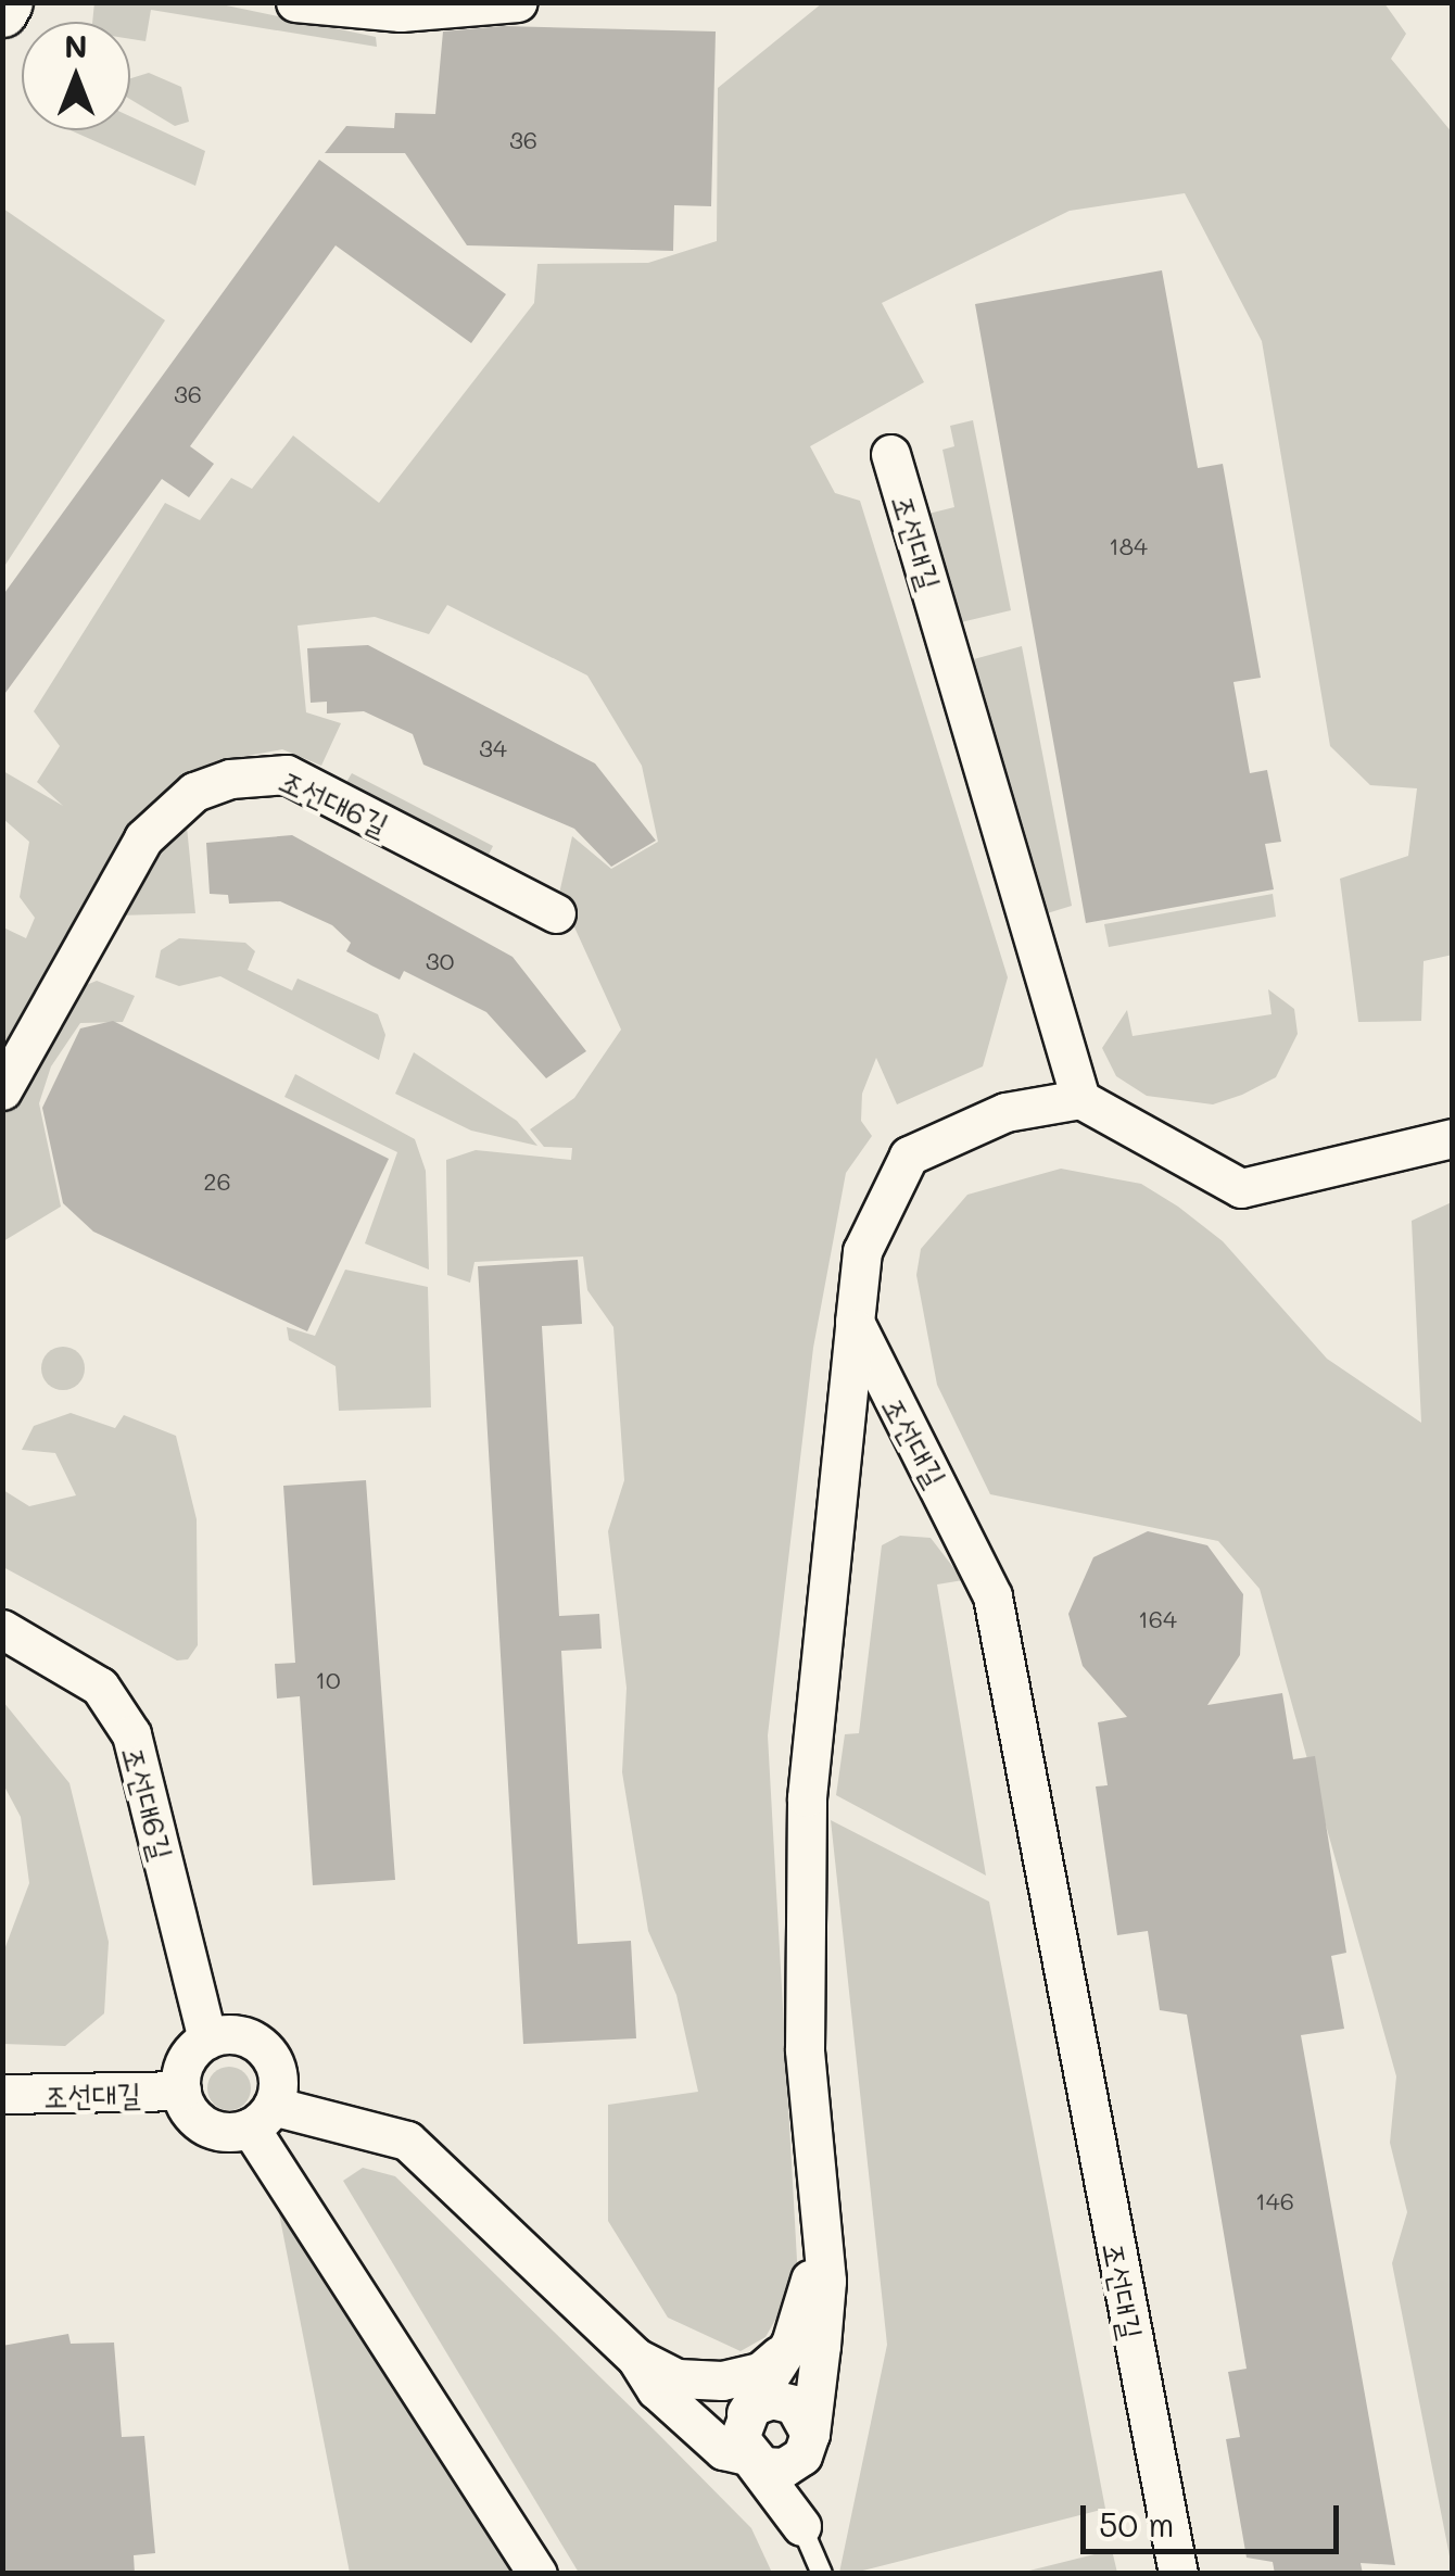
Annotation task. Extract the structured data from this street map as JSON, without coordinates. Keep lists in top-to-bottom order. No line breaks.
{"streets":{"street":["조선대길","조선대6길"]},"crossings":[["조선대길","조선대6길"]],"house_numbers":["36","36","184","34","30","26","164","10","146"],"scale_bar":"50 m","north":"top"}
